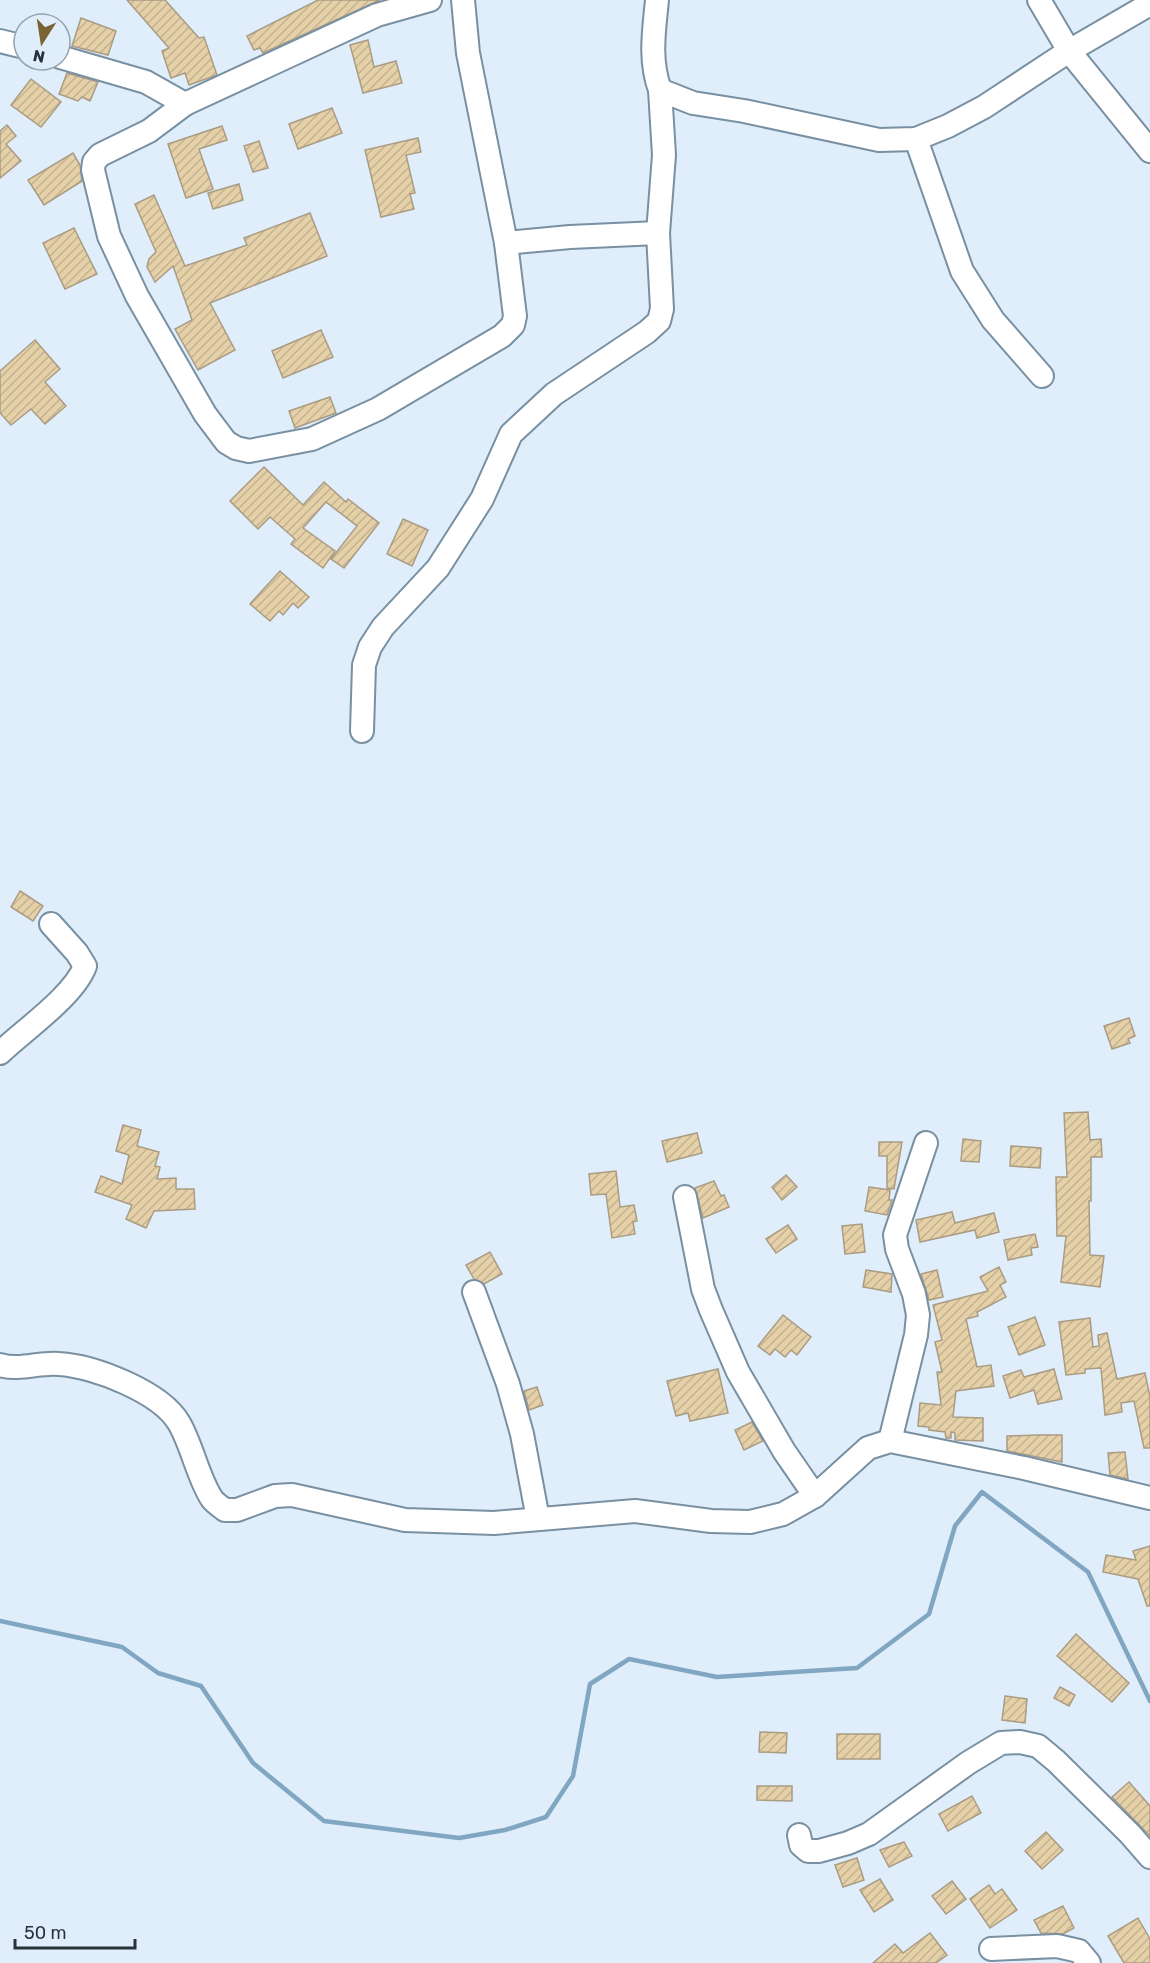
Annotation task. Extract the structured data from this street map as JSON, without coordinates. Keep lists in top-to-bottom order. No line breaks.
{"scale_bar":"50 m","north":"bottom"}
